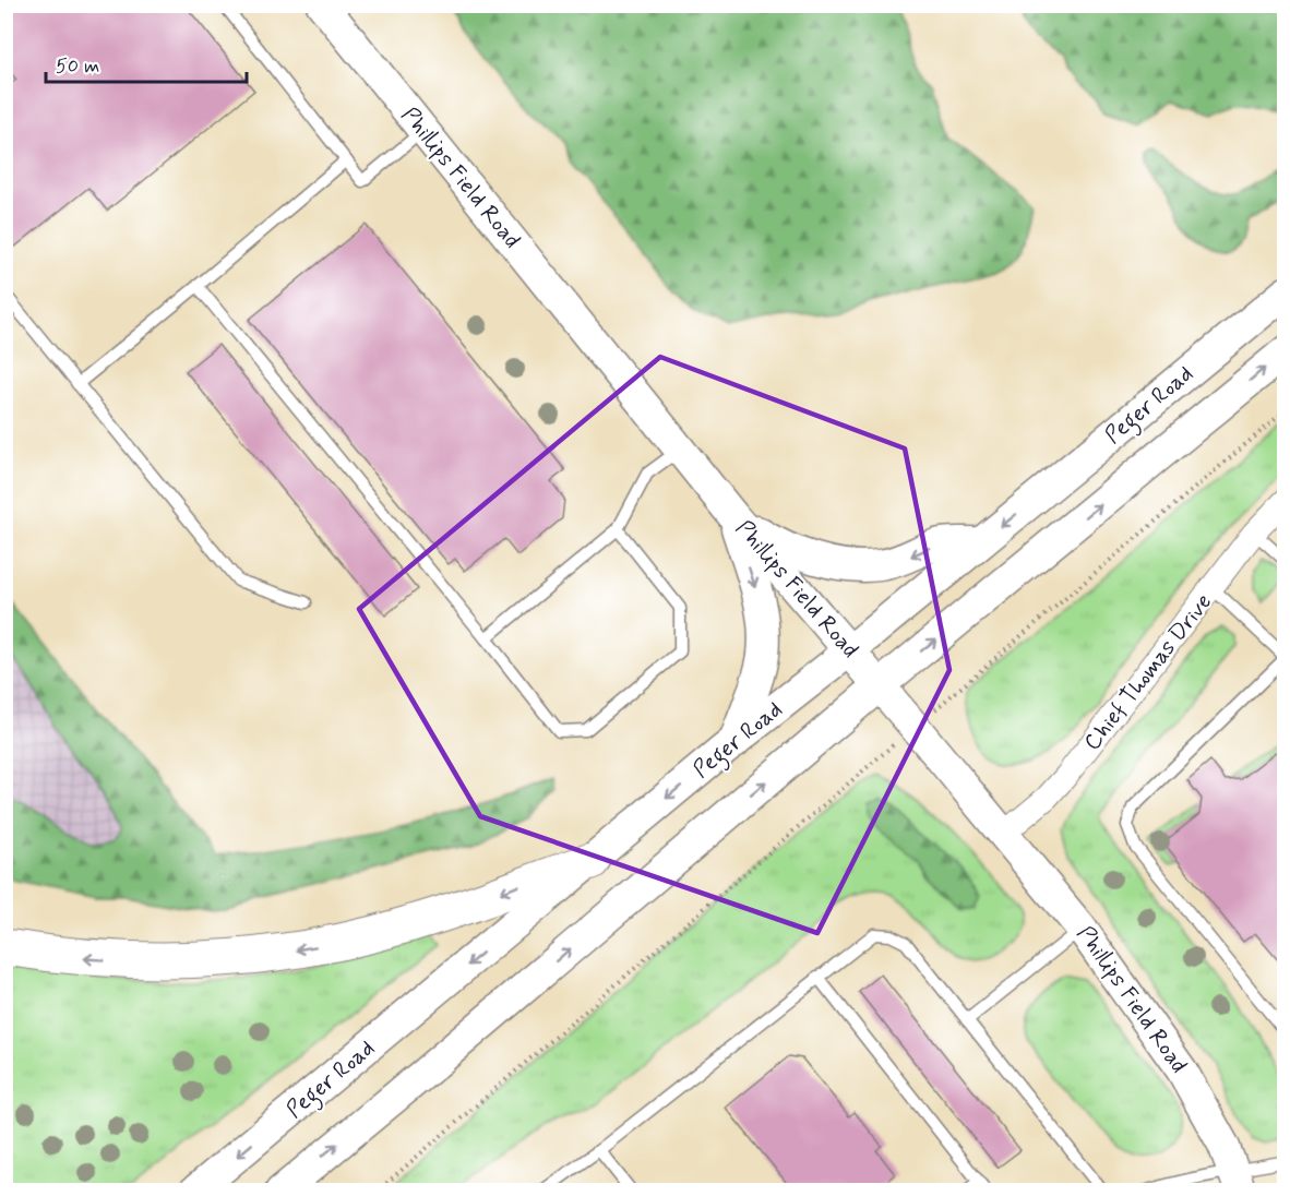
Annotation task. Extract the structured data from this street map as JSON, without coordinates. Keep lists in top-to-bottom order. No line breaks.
{"streets":{"main road":["Phillips Field Road","Peger Road"],"street":["Chief Thomas Drive"]},"crossings":[["Phillips Field Road","Peger Road"],["Phillips Field Road","Chief Thomas Drive"]],"scale_bar":"50 m"}
